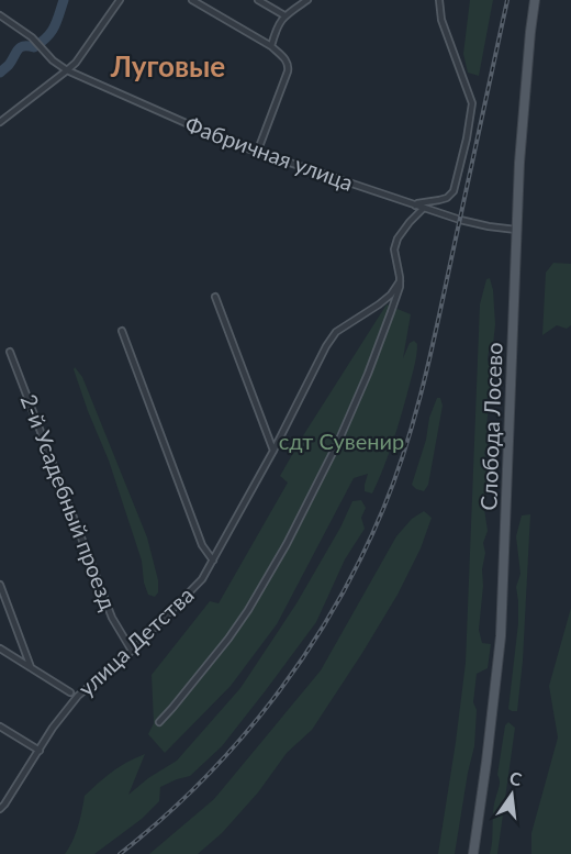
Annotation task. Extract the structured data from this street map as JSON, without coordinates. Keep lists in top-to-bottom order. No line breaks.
{"streets":{"main road":["Слобода Лосево"],"street":["Фабричная улица","2-й Усадебный проезд","улица Детства"]},"crossings":[["Фабричная улица","Слобода Лосево"],["2-й Усадебный проезд","улица Детства"]],"districts":["Луговые"],"parks":["сдт Сувенир"],"north":"top"}
